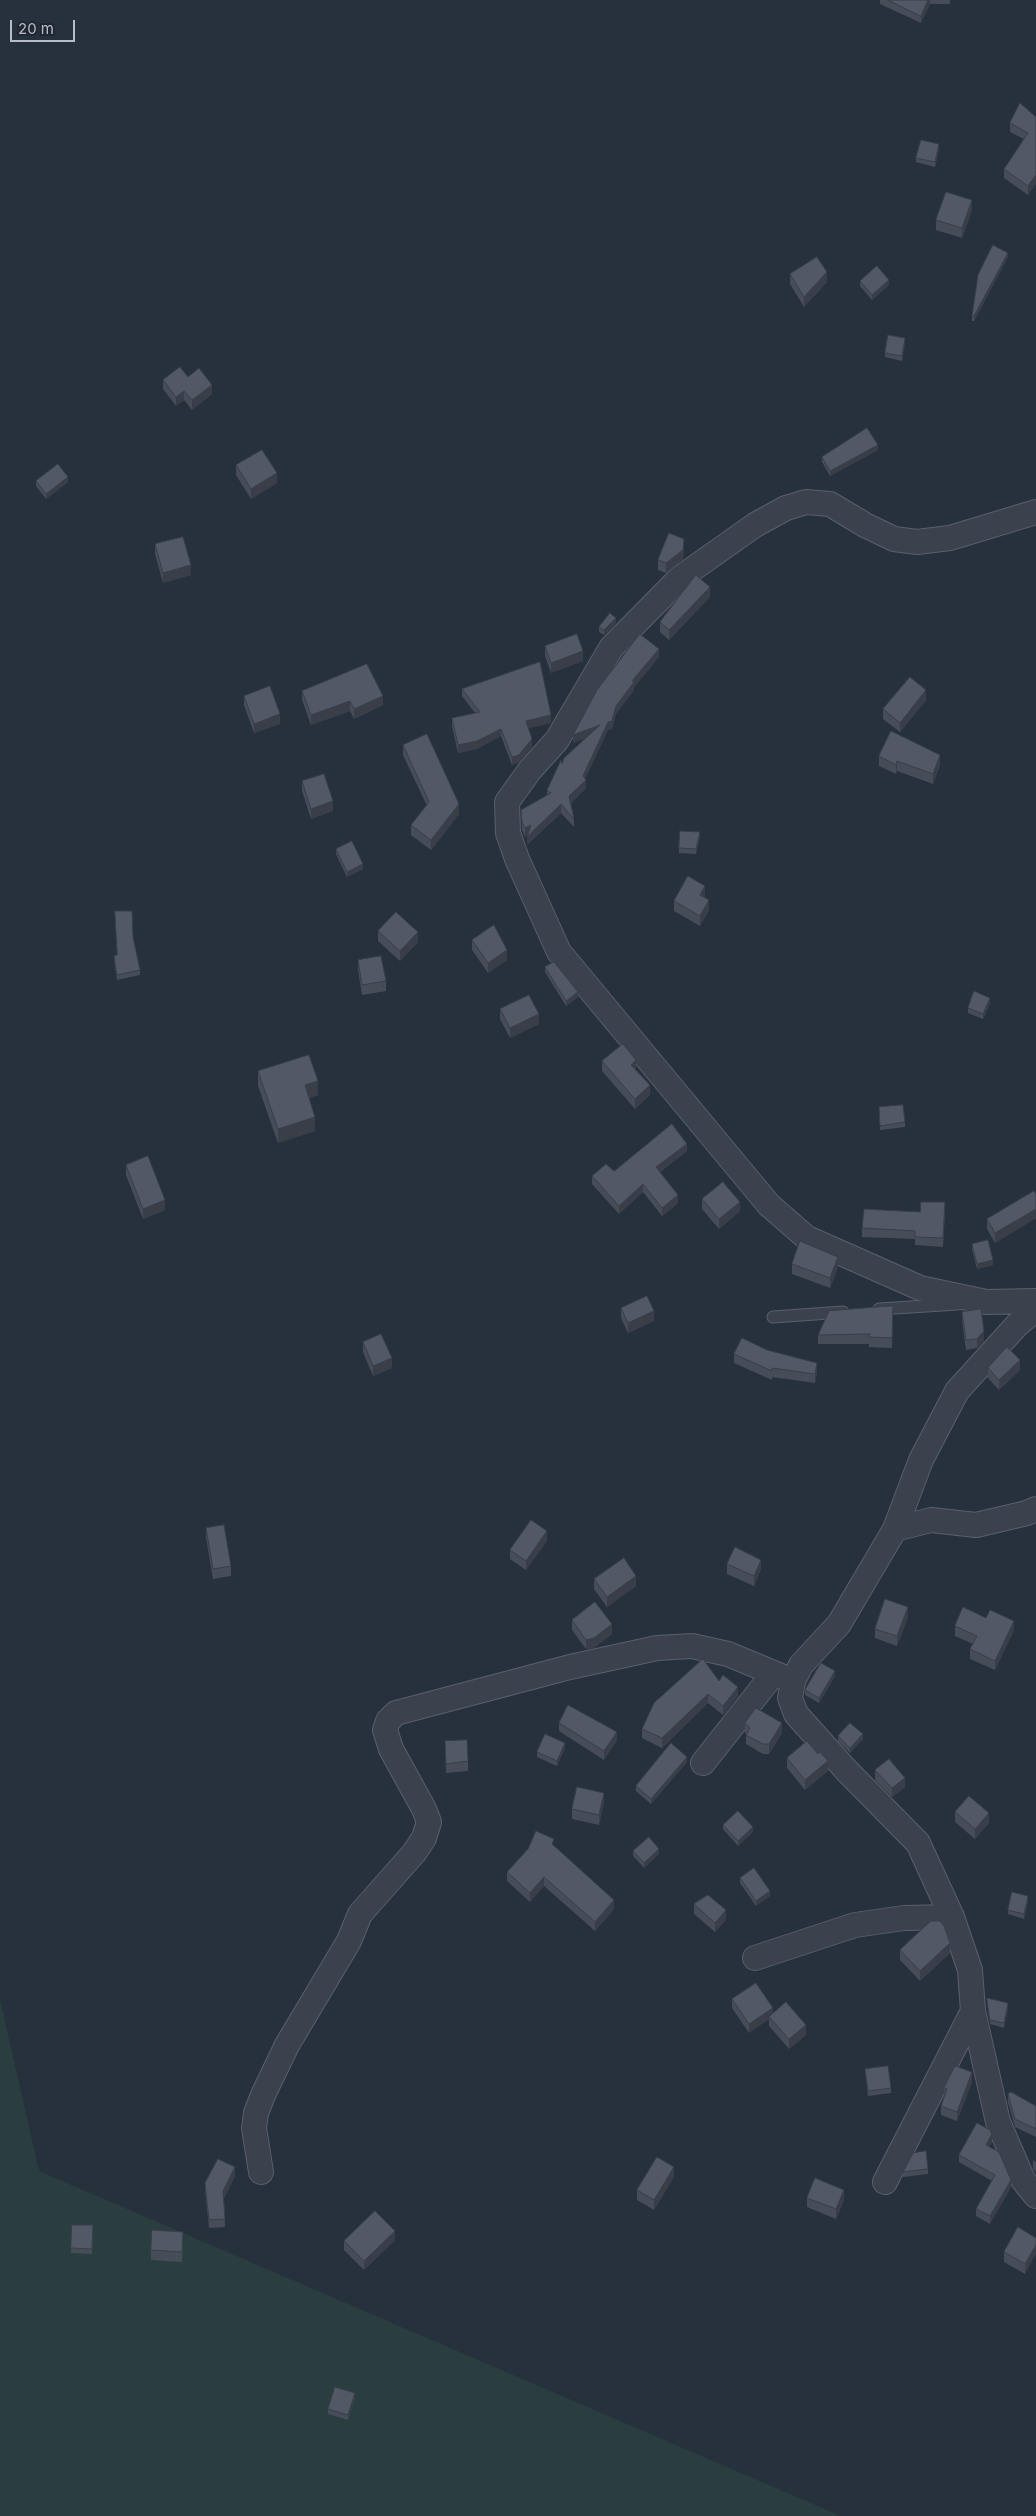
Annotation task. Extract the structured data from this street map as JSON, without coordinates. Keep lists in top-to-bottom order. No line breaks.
{"scale_bar":"20 m"}
